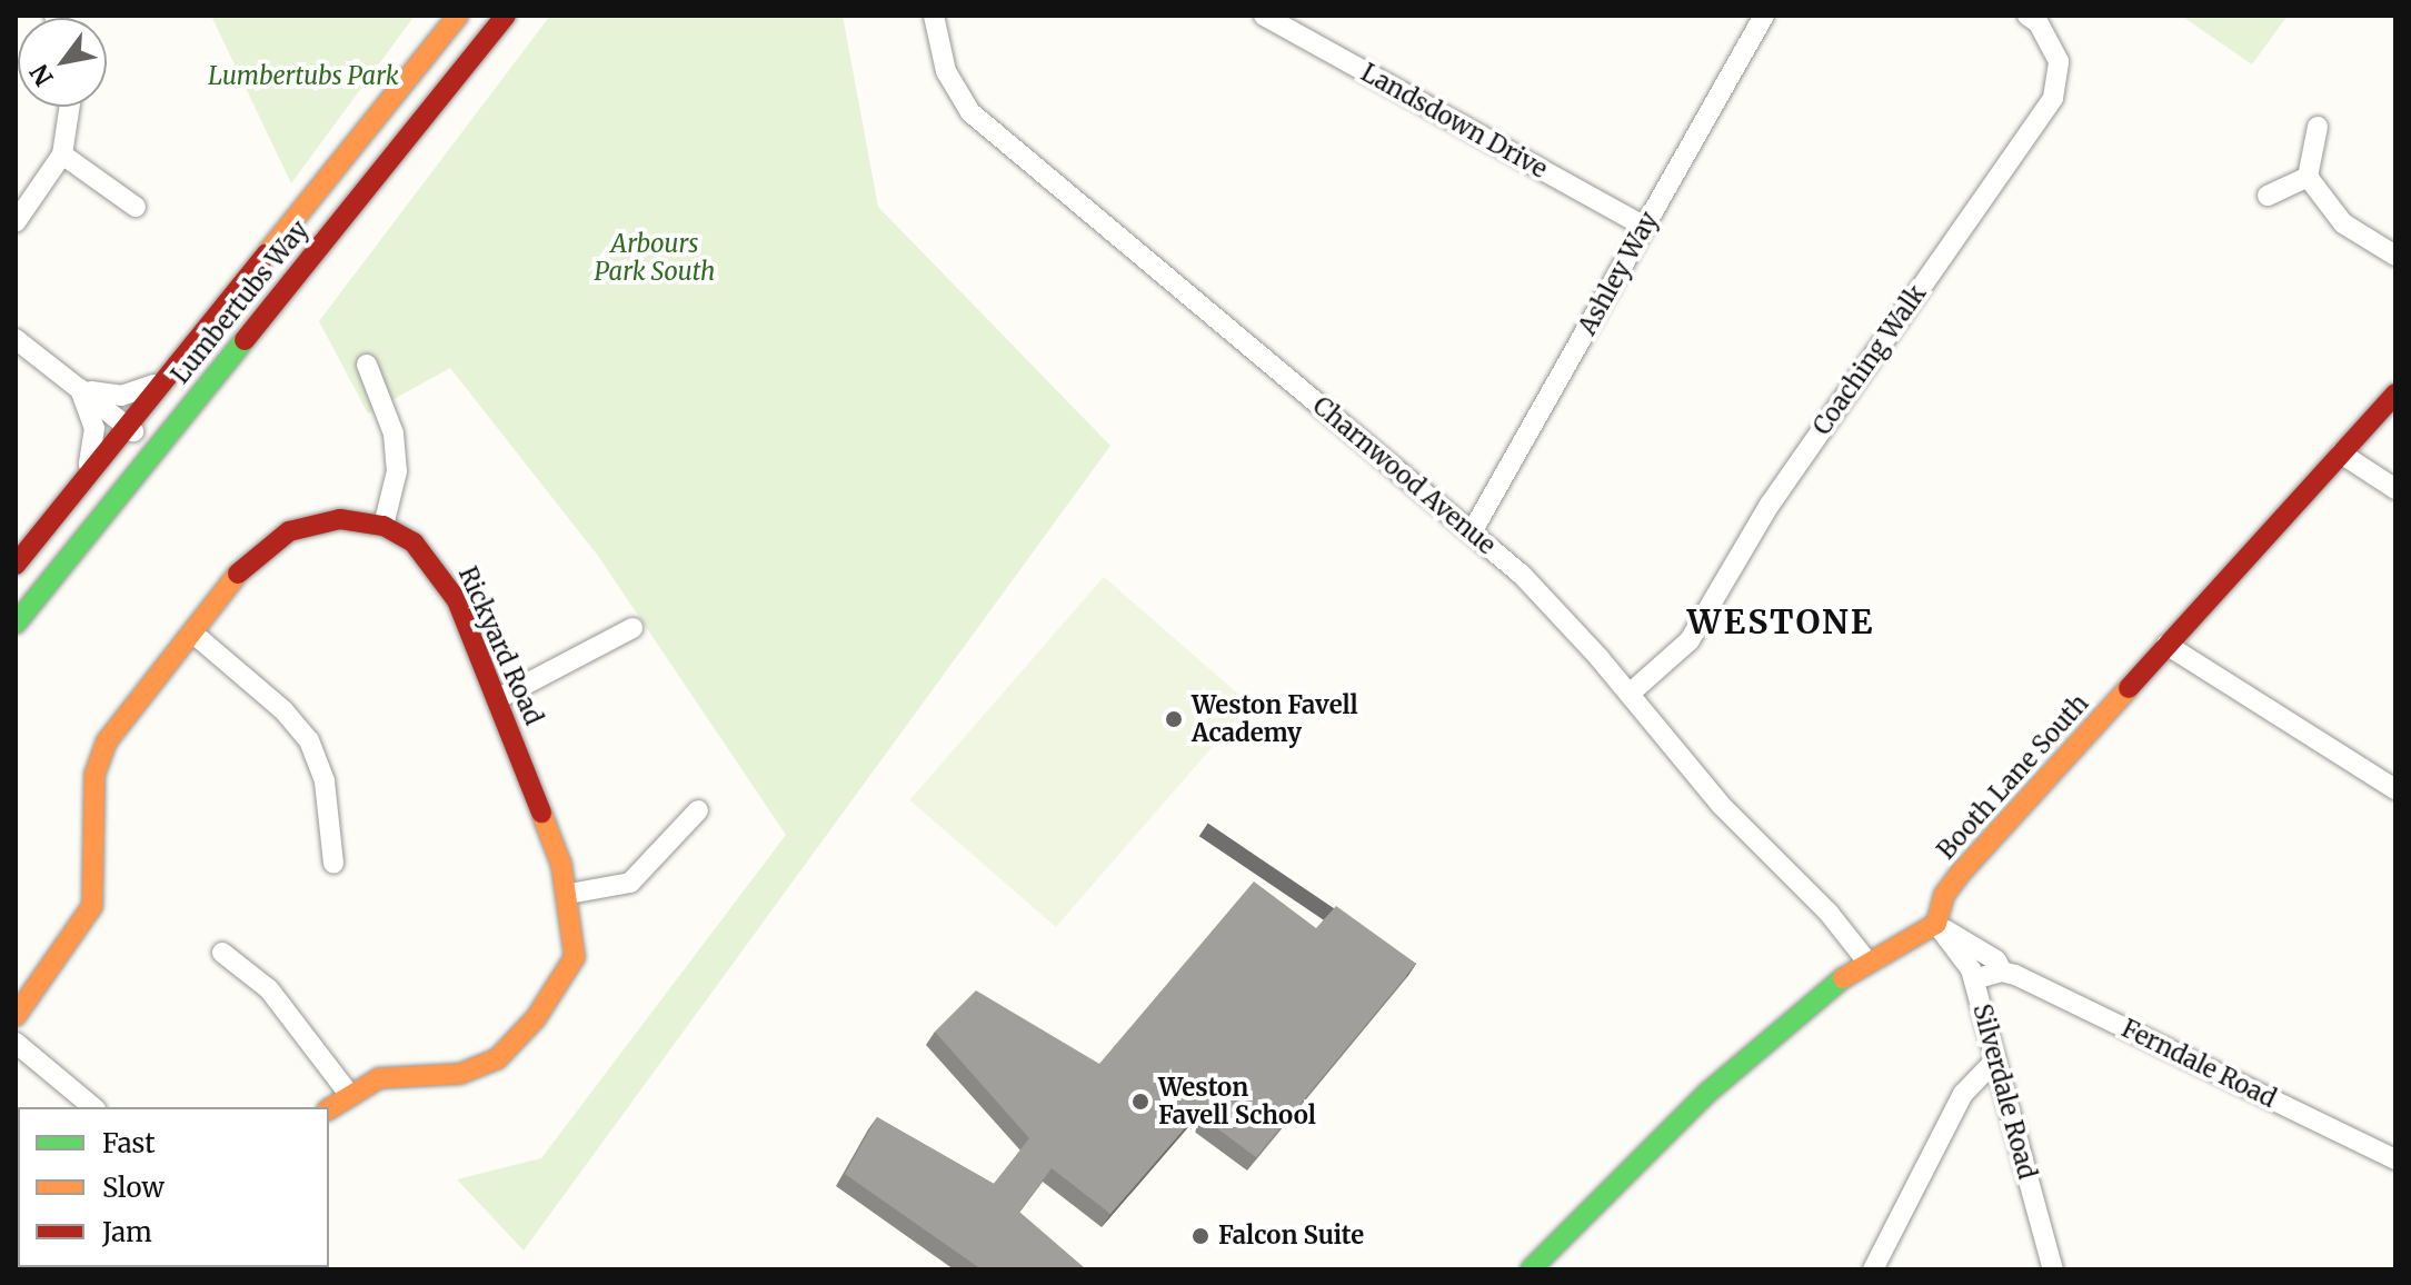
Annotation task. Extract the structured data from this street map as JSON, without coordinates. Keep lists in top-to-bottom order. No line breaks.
{"streets":{"main road":["Lumbertubs Way","Rickyard Road","Booth Lane South"],"street":["Landsdown Drive","Ashley Way","Coaching Walk","Charnwood Avenue","Ferndale Road","Silverdale Road"]},"crossings":[["Landsdown Drive","Ashley Way"],["Ashley Way","Charnwood Avenue"],["Coaching Walk","Charnwood Avenue"],["Booth Lane South","Ferndale Road"],["Booth Lane South","Silverdale Road"],["Ferndale Road","Silverdale Road"]],"districts":["WESTONE"],"parks":["Lumbertubs Park","Arbours Park South"],"places":["Weston Favell Academy","Weston Favell School","Falcon Suite"],"legend":["Fast","Slow","Jam"],"north":"bottom left"}
